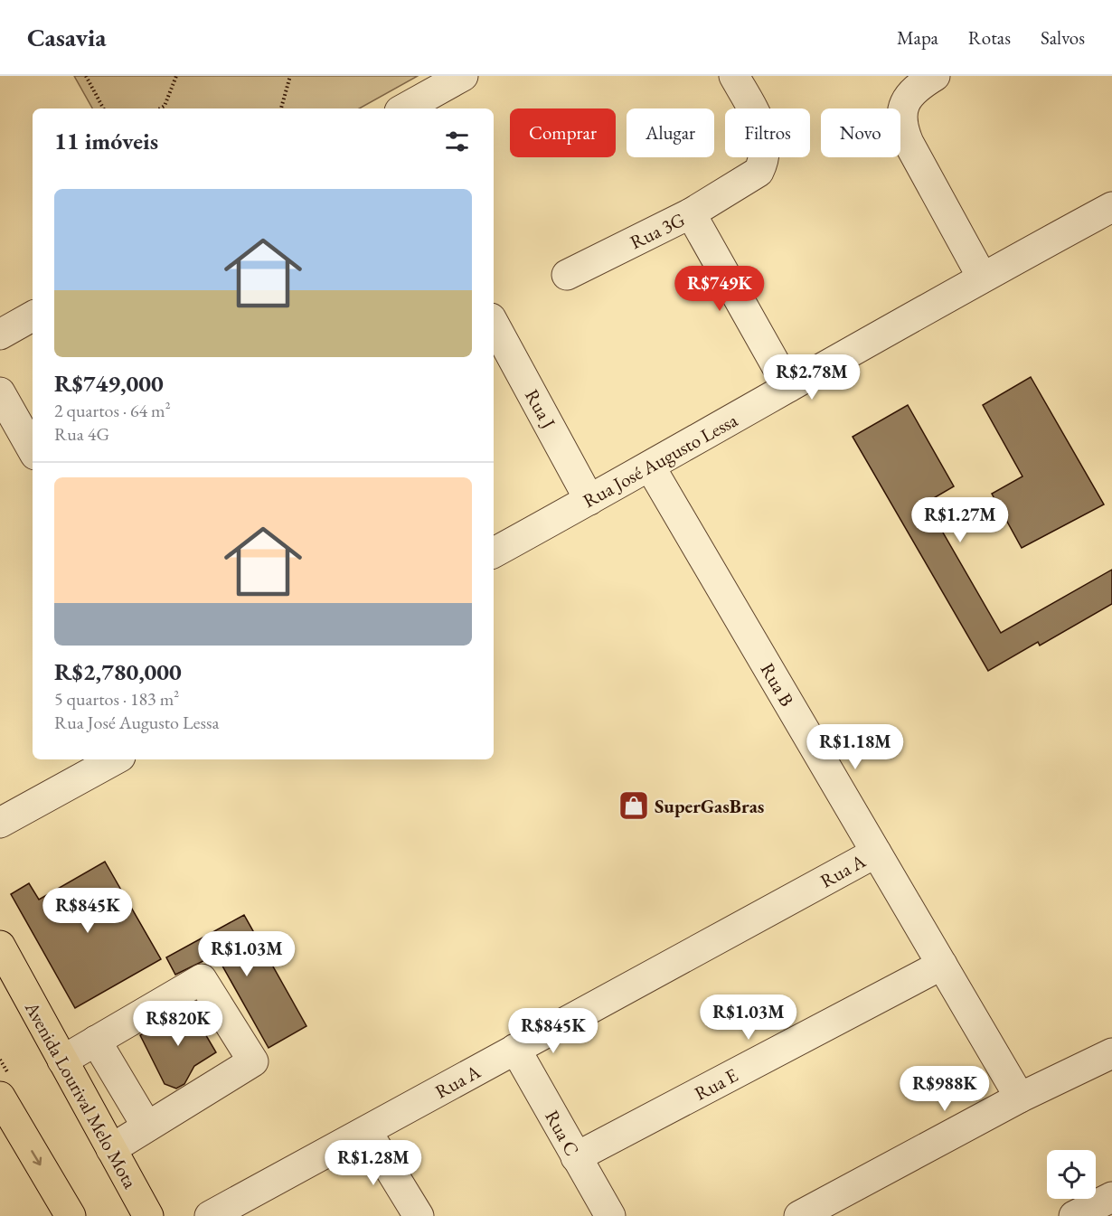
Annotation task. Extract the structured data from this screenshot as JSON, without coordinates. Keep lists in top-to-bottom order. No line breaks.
{"streets":{"highway":["Avenida Lourival Melo Mota"],"street":["Rua 3G","Rua J","Rua José Augusto Lessa","Rua B","Rua A","Rua E","Rua C"]},"crossings":[["Rua J","Rua José Augusto Lessa"],["Rua José Augusto Lessa","Rua B"],["Rua B","Rua A"],["Rua B","Rua E"],["Rua A","Rua C"],["Rua E","Rua C"]],"places":{"shop":["SuperGasBras"]},"page":{"header":"Casavia","nav":["Mapa","Rotas","Salvos"],"chip":["Comprar","Alugar","Filtros","Novo"],"heading":"11 imóveis","list":[{"name":"R$749,000","note":"2 quartos · 64 m² · Rua 4G"},{"name":"R$2,780,000","note":"5 quartos · 183 m² · Rua José Augusto Lessa"}],"price":["R$749K","R$2.78M","R$1.27M","R$1.18M","R$845K","R$1.03M","R$1.03M","R$820K","R$845K","R$988K","R$1.28M"]}}
